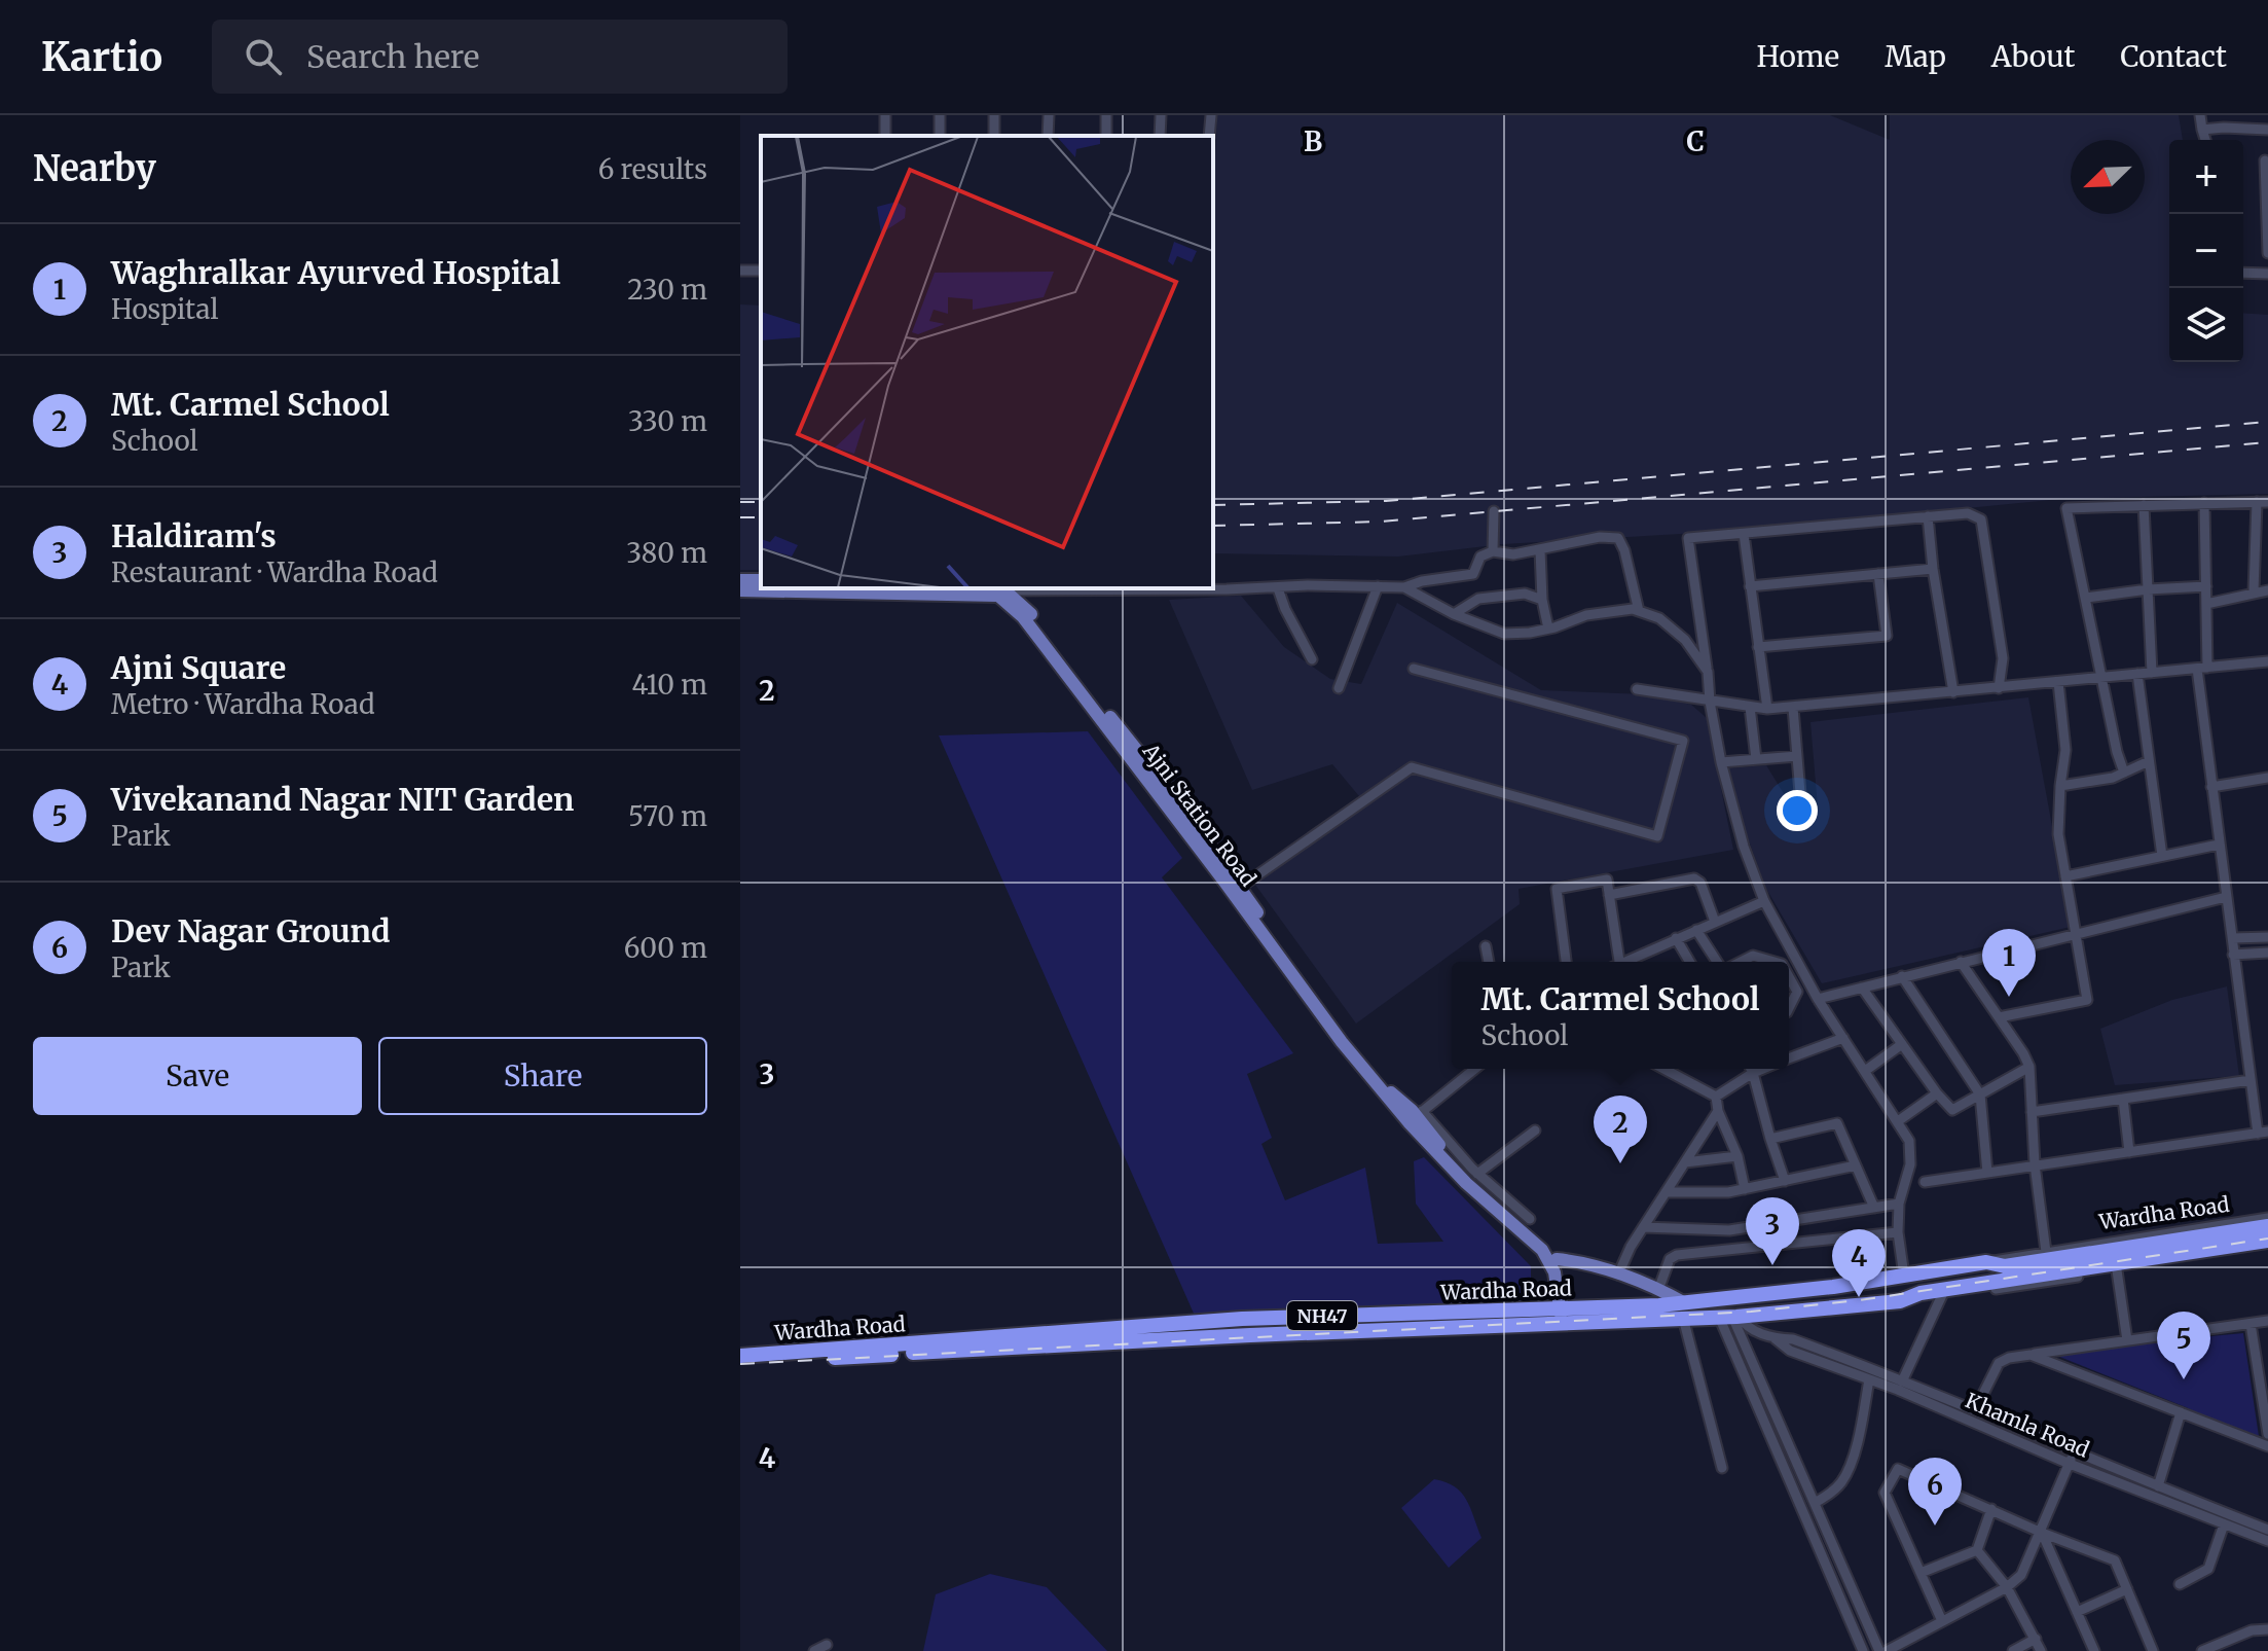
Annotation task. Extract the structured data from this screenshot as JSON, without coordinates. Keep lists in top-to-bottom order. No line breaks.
{"streets":{"highway":["Wardha Road","NH47"],"main road":["Ajni Station Road"],"street":["Khamla Road"]},"crossings":[["Wardha Road","Khamla Road"]],"north":"bottom left","page":{"header":"Kartio","search":"Search here","nav":["Home","Map","About","Contact"],"heading":["Nearby","6 results"],"map_buttons":["+","−"],"list":[{"mark":"1","name":"Waghralkar Ayurved Hospital","note":"Hospital","value":"230 m"},{"mark":"2","name":"Mt. Carmel School","note":"School","value":"330 m"},{"mark":"3","name":"Haldiram's","note":"Restaurant · Wardha Road","value":"380 m"},{"mark":"4","name":"Ajni Square","note":"Metro · Wardha Road","value":"410 m"},{"mark":"5","name":"Vivekanand Nagar NIT Garden","note":"Park","value":"570 m"},{"mark":"6","name":"Dev Nagar Ground","note":"Park","value":"600 m"}],"pins":["1","2","3","4","5","6"],"popup":["Mt. Carmel School","School"],"buttons":["Save","Share"]},"grid":{"columns":["B","C"],"rows":["2","3","4"]}}
